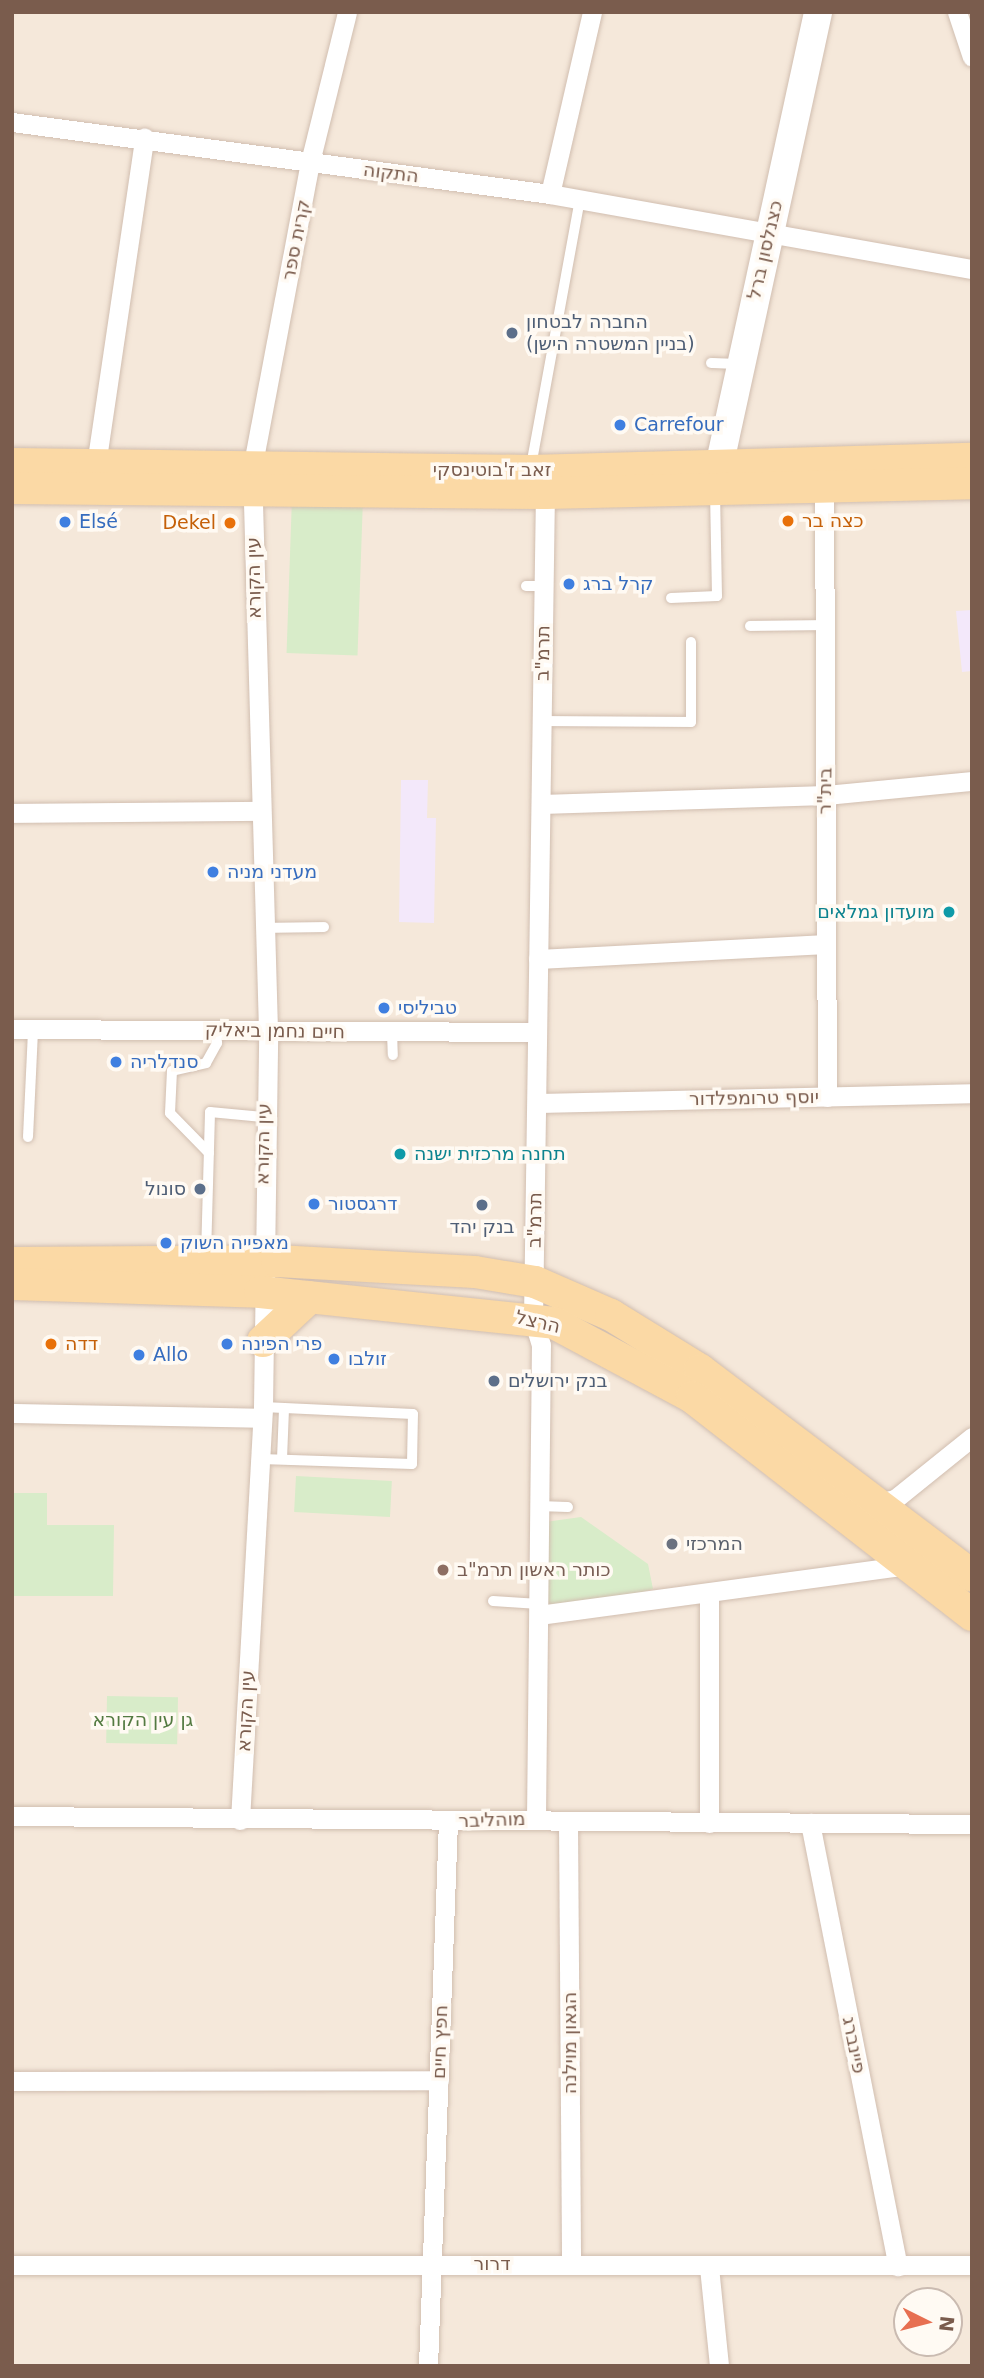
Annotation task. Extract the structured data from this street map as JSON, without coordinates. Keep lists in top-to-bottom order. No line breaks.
{"streets":{"main road":["זאב ז'בוטינסקי","הרצל"],"street":["התקוה","קרית ספר","כצנלסון ברל","עין הקורא","תרמ\"ב","בית\"ר","חיים נחמן ביאליק","יוסף טרומפלדור","מוהליבר","חפץ חיים","הגאון מוילנה","פיינברג","דרור"]},"crossings":[["התקוה","קרית ספר"],["התקוה","כצנלסון ברל"],["קרית ספר","זאב ז'בוטינסקי"],["קרית ספר","עין הקורא"],["כצנלסון ברל","זאב ז'בוטינסקי"],["זאב ז'בוטינסקי","עין הקורא"],["זאב ז'בוטינסקי","תרמ\"ב"],["זאב ז'בוטינסקי","בית\"ר"],["עין הקורא","חיים נחמן ביאליק"],["עין הקורא","הרצל"],["עין הקורא","מוהליבר"],["תרמ\"ב","חיים נחמן ביאליק"],["תרמ\"ב","יוסף טרומפלדור"],["תרמ\"ב","הרצל"],["תרמ\"ב","מוהליבר"],["בית\"ר","יוסף טרומפלדור"],["מוהליבר","חפץ חיים"],["מוהליבר","הגאון מוילנה"],["מוהליבר","פיינברג"],["חפץ חיים","דרור"],["הגאון מוילנה","דרור"],["פיינברג","דרור"]],"parks":["גן עין הקורא"],"places":["החברה לבטחון (בניין המשטרה הישן)","Carrefour","כצה בר","Elsé","Dekel","קרל ברג","מעדני מניה","מועדון גמלאים","טביליסי","סנדלריה","תחנה מרכזית ישנה","סונול","דרגסטור","בנק יהד","מאפייה השוק","דדה","פרי הפינה","Allo","זולבו","בנק ירושלים","המרכזי","כותר ראשון תרמ\"ב"],"north":"right"}
